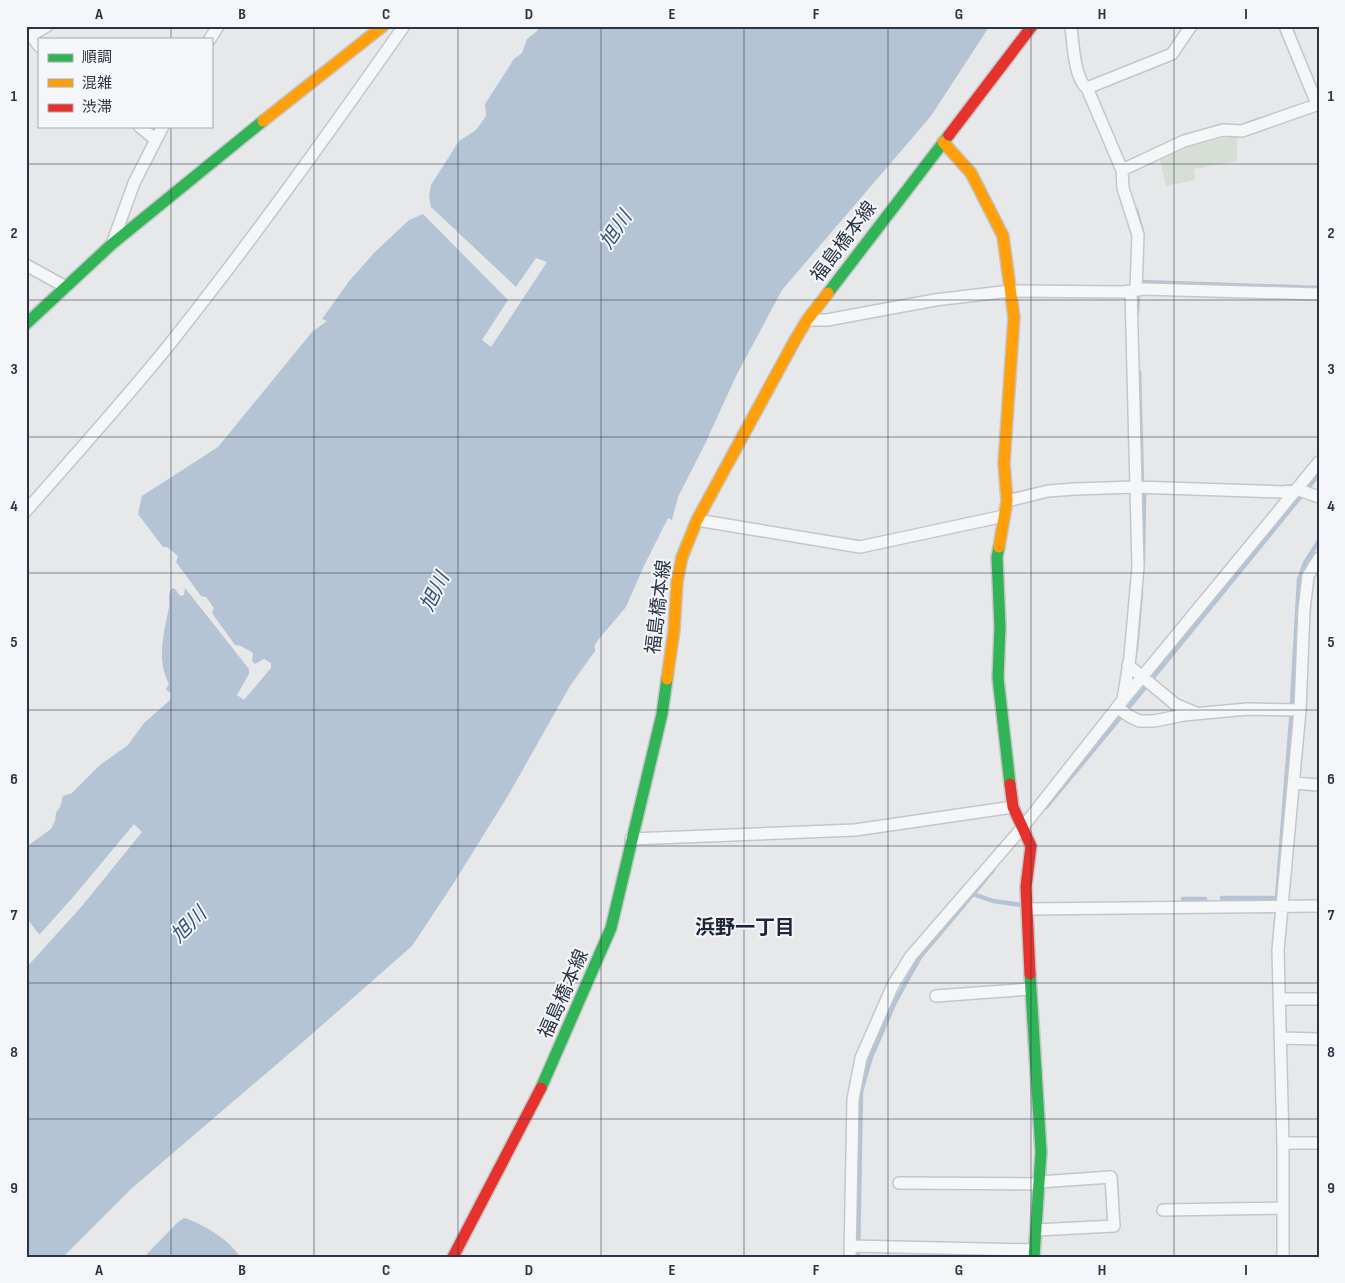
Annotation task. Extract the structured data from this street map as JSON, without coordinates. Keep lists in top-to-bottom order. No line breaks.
{"streets":{"street":["福島橋本線"]},"districts":["浜野一丁目"],"water":["旭川"],"legend":["順調","混雑","渋滞"],"grid":{"columns":["A","B","C","D","E","F","G","H","I"],"rows":["1","2","3","4","5","6","7","8","9"]}}
